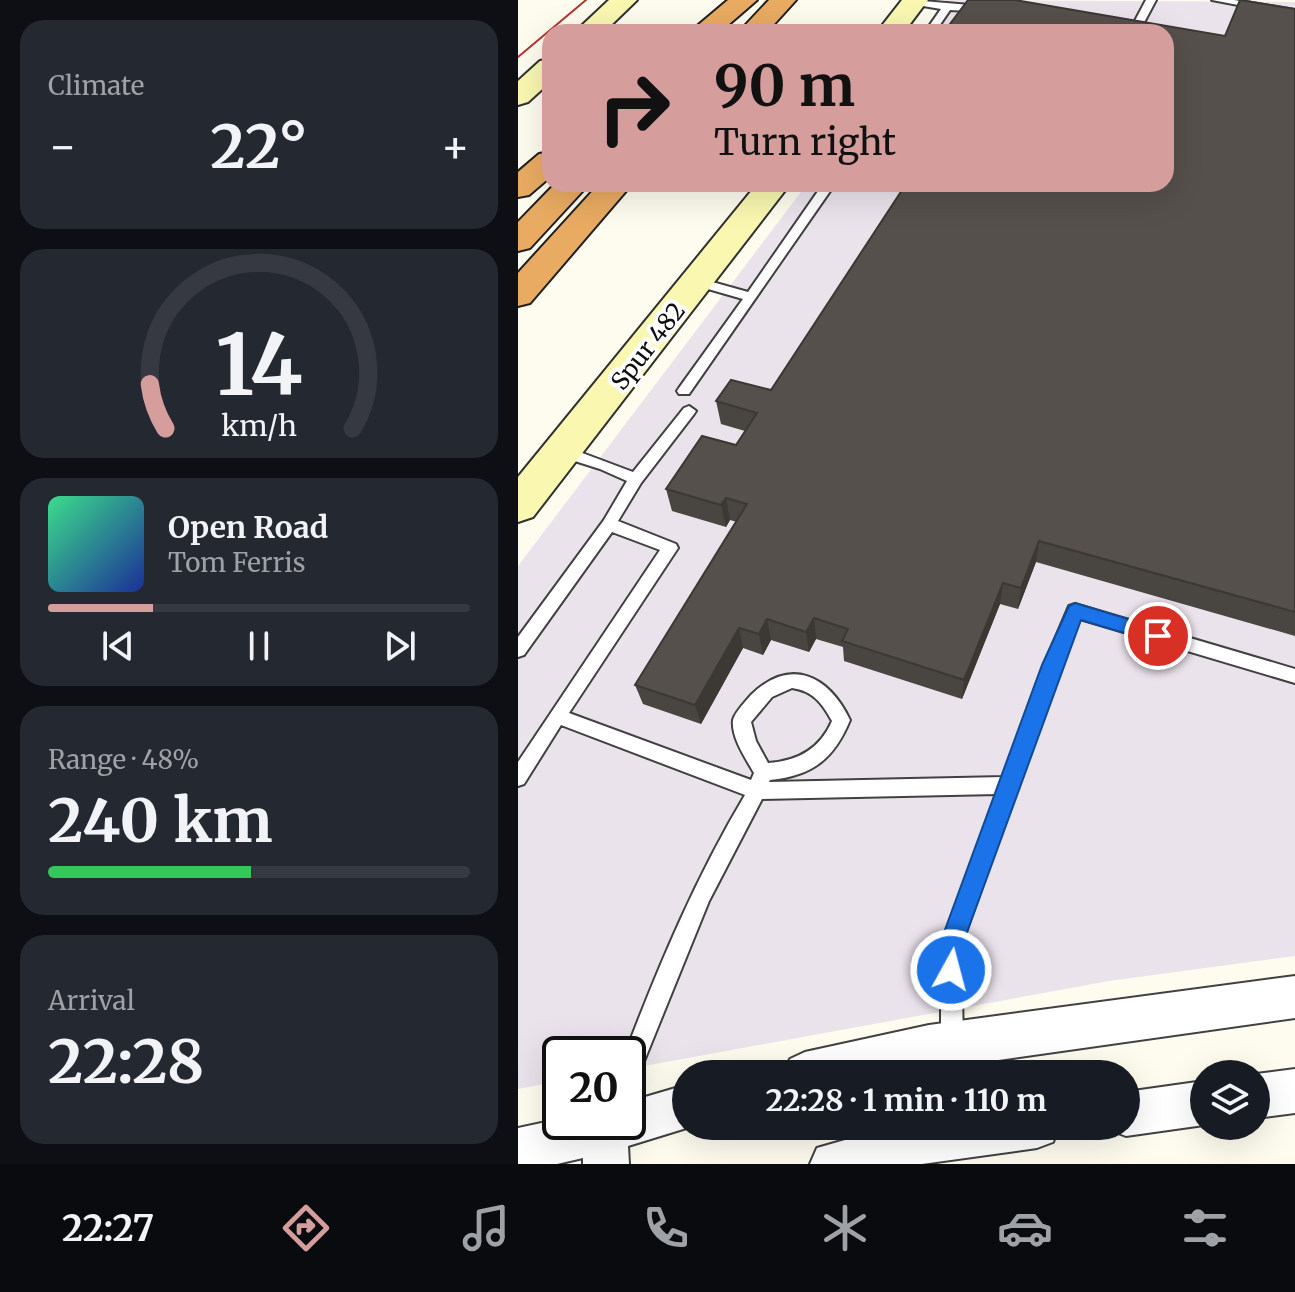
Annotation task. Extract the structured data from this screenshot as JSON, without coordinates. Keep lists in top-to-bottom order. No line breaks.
{"streets":{"main road":["Spur 482"]},"page":{"tile":["Climate",["Range · 48%","240 km"],["Arrival","22:28"]],"turn":["90 m","Turn right"],"heat":["−","22°","+"],"song":["Open Road","Tom Ferris"],"limit":"20","trip":"22:28 · 1 min · 110 m","tabs":"22:27","gauge":["14","km/h"]}}
